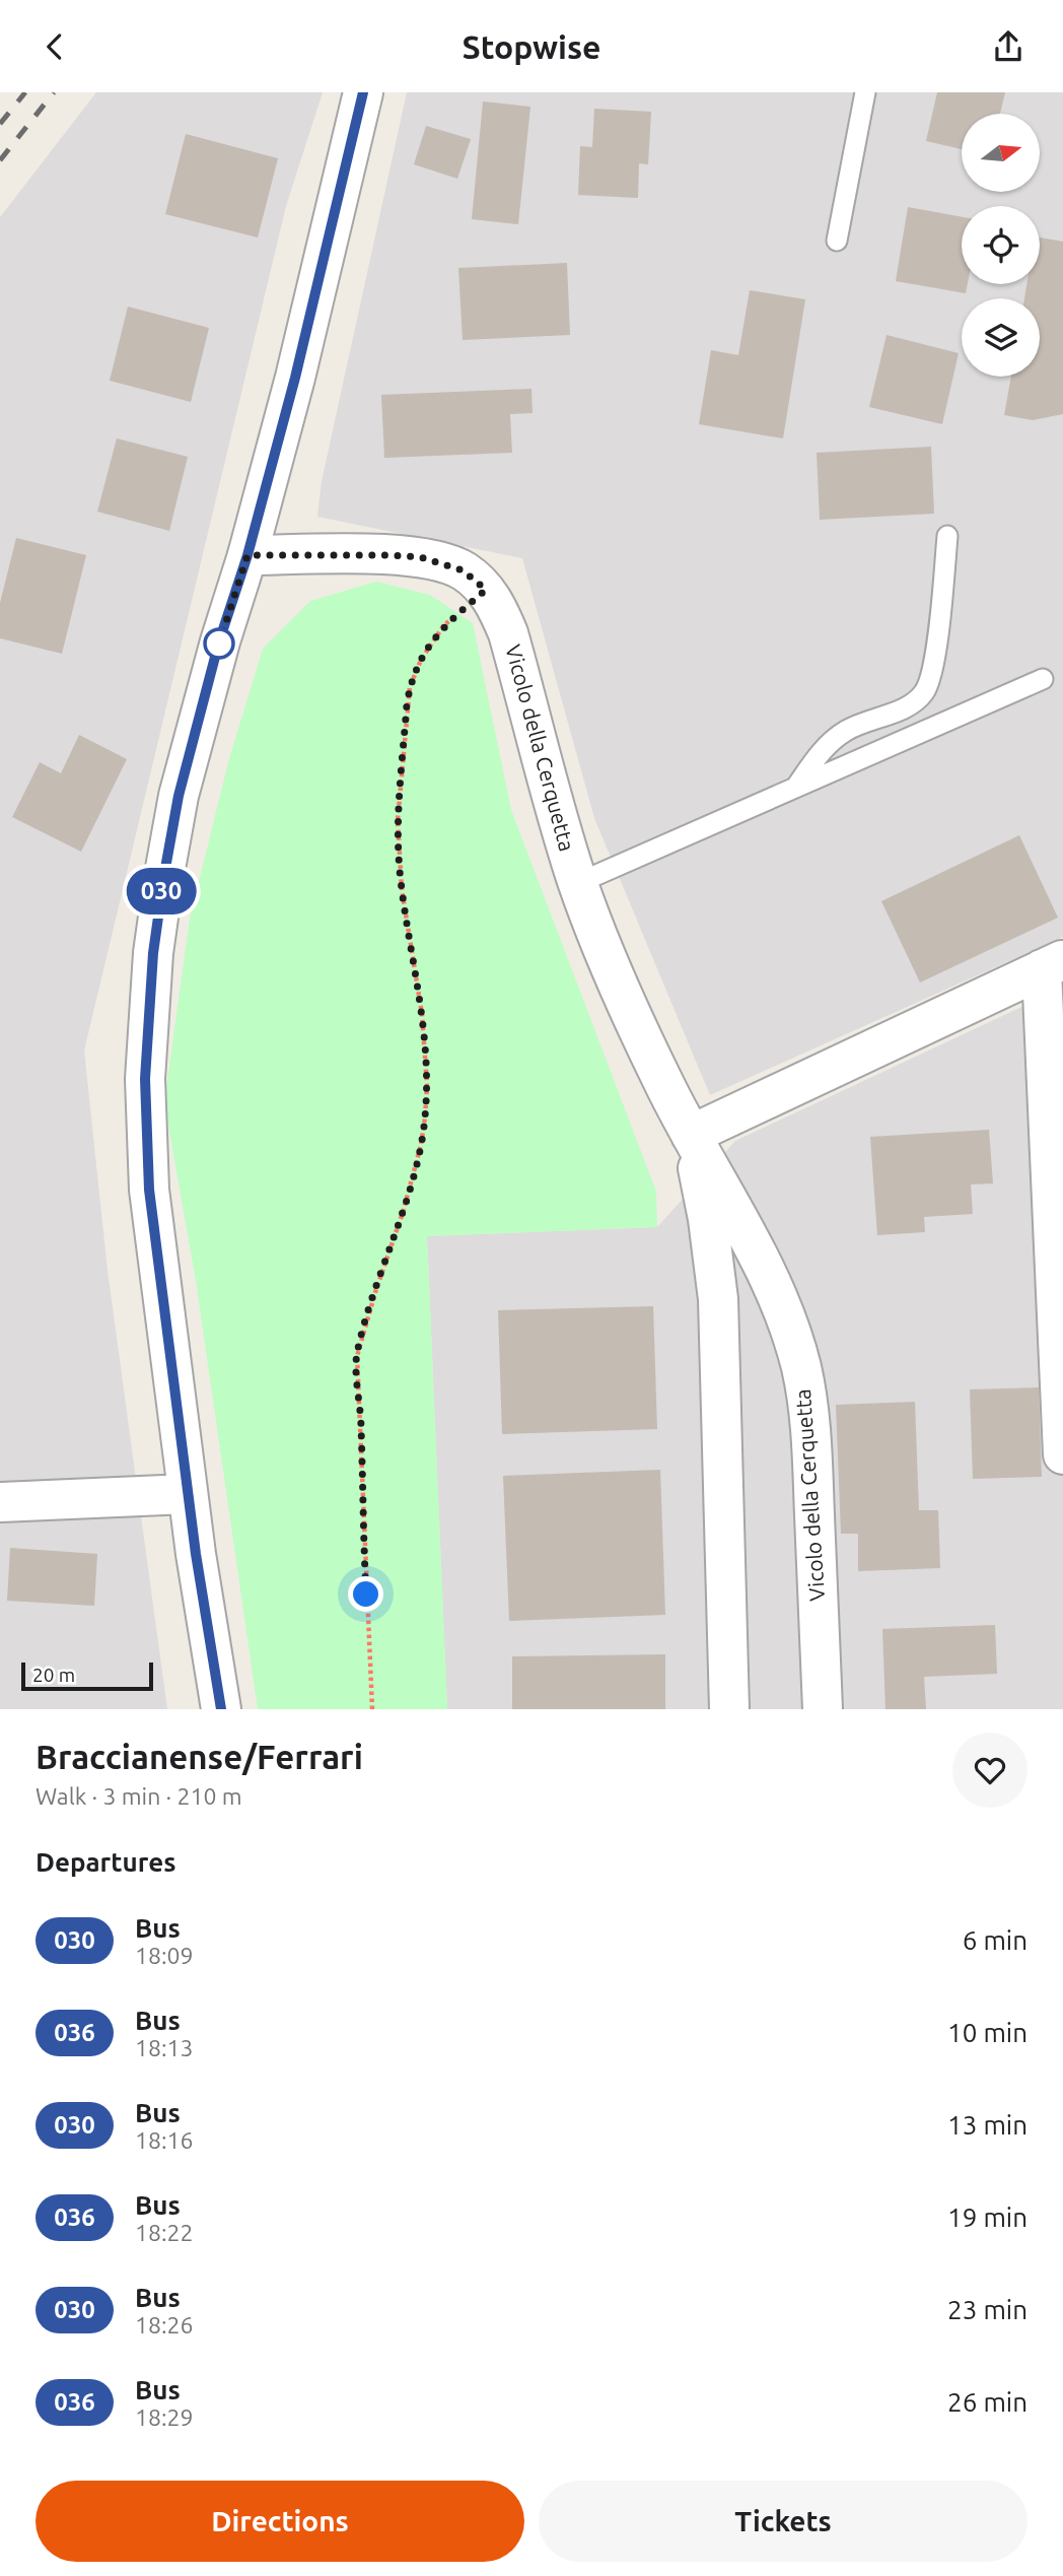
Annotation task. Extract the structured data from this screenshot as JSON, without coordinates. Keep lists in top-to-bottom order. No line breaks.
{"streets":{"street":["Vicolo della Cerquetta"]},"lines":["bus line 030"],"scale_bar":"20 m","north":"right","page":{"header":"Stopwise","on_map":"030","scale":"20 m","heading":[["Braccianense/Ferrari","Walk · 3 min · 210 m"],"Departures"],"list":[{"mark":"030","name":"Bus","note":"18:09","value":"6 min"},{"mark":"036","name":"Bus","note":"18:13","value":"10 min"},{"mark":"030","name":"Bus","note":"18:16","value":"13 min"},{"mark":"036","name":"Bus","note":"18:22","value":"19 min"},{"mark":"030","name":"Bus","note":"18:26","value":"23 min"},{"mark":"036","name":"Bus","note":"18:29","value":"26 min"}],"buttons":["Directions","Tickets"]}}
